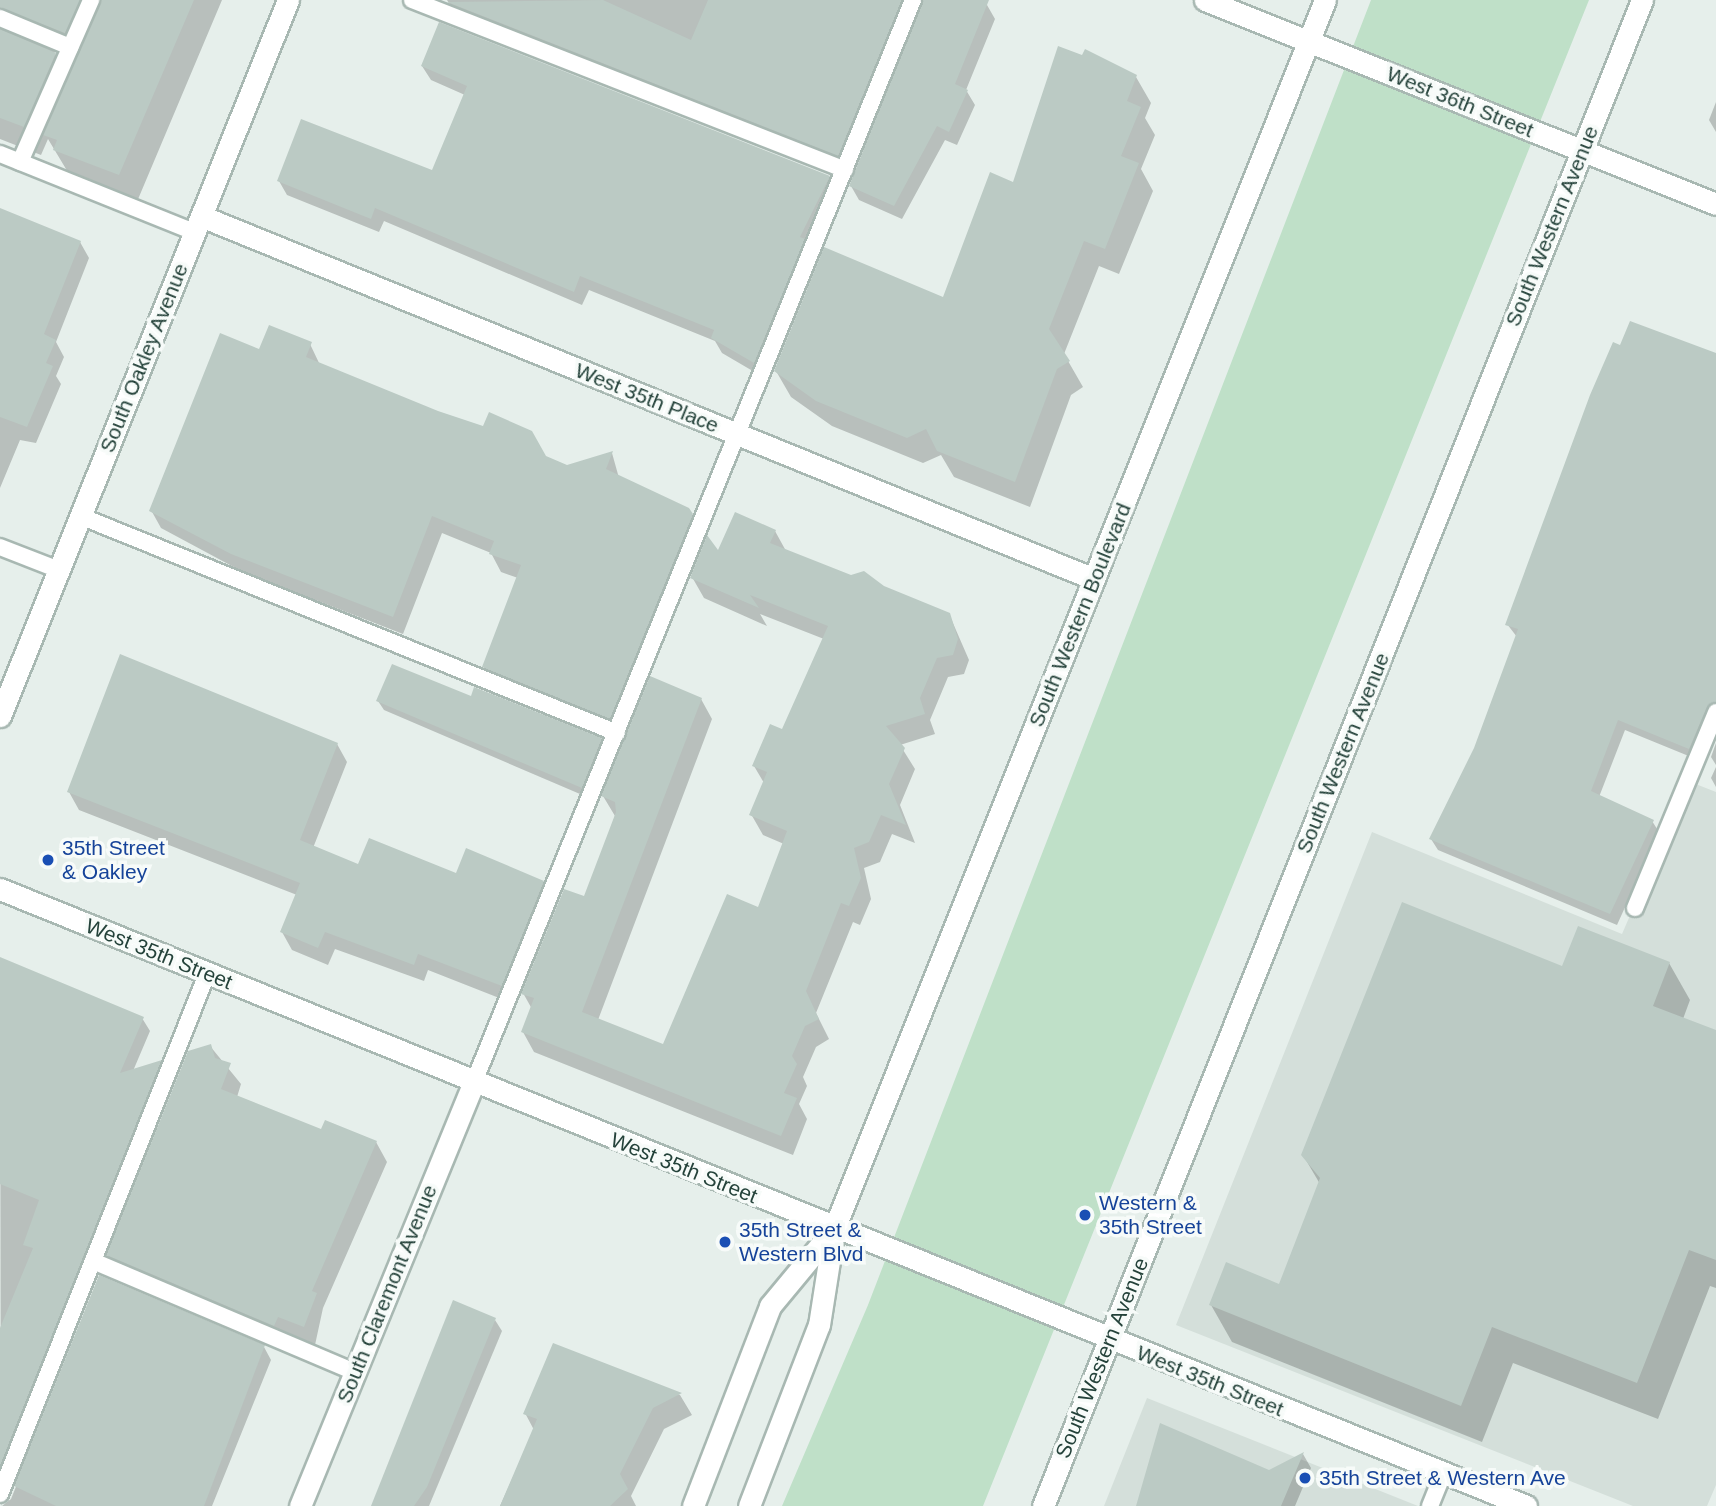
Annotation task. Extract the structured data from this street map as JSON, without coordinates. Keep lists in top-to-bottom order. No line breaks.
{"streets":{"street":["West 36th Street","South Western Avenue","South Oakley Avenue","West 35th Place","South Western Boulevard","West 35th Street","South Claremont Avenue"]},"crossings":[["West 36th Street","South Western Avenue"],["West 36th Street","South Western Boulevard"],["South Western Avenue","West 35th Street"],["South Oakley Avenue","West 35th Place"],["West 35th Place","South Western Boulevard"],["South Western Boulevard","West 35th Street"],["West 35th Street","South Claremont Avenue"]],"places":["35th Street & Oakley","Western & 35th Street","35th Street & Western Blvd","35th Street & Western Ave"]}
